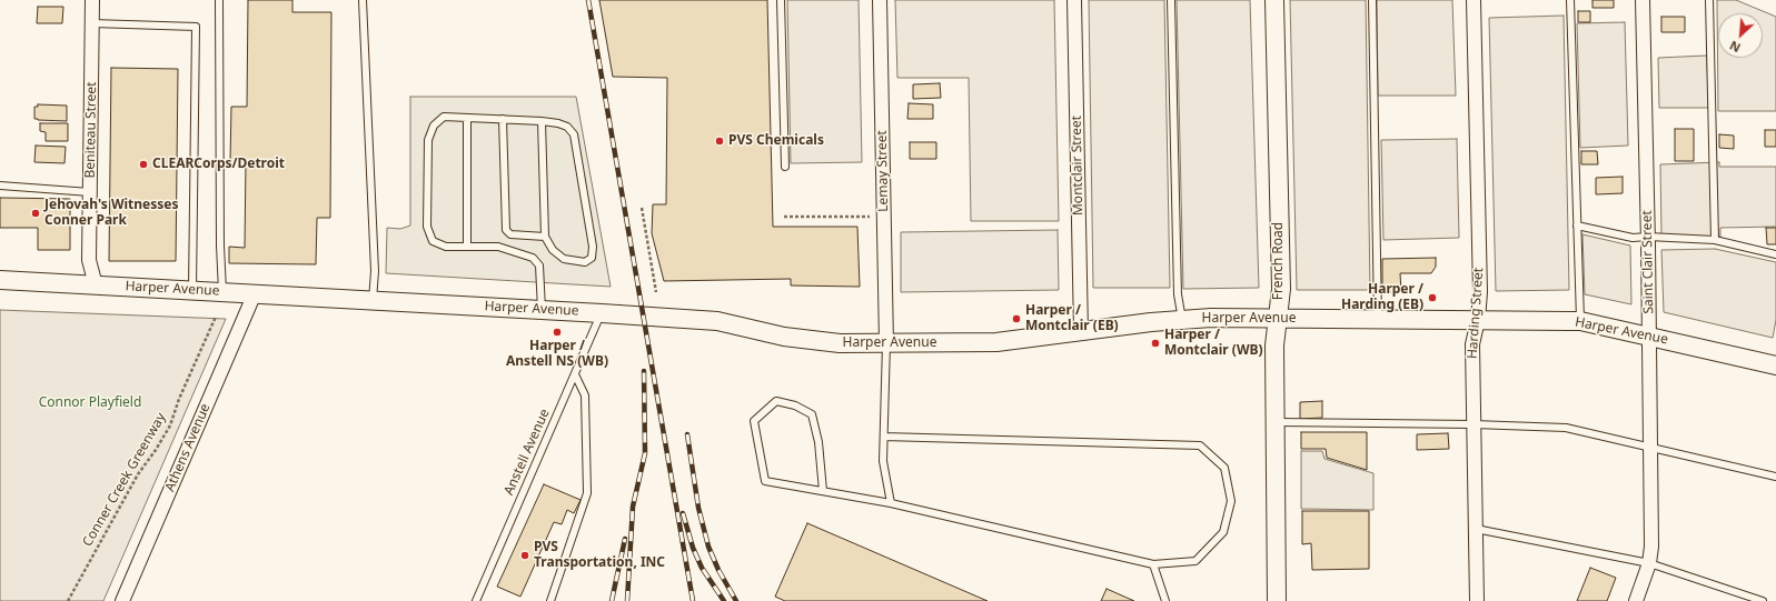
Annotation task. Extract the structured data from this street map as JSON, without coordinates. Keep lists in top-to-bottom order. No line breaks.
{"streets":{"main road":["French Road","Harper Avenue"],"street":["Beniteau Street","Montclair Street","Lemay Street","Saint Clair Street","Harding Street","Athens Avenue"],"lane":["Anstell Avenue"],"path":["Conner Creek Greenway"]},"crossings":[["Beniteau Street","Harper Avenue"],["Montclair Street","Harper Avenue"],["Lemay Street","Harper Avenue"],["French Road","Harper Avenue"],["Saint Clair Street","Harper Avenue"],["Harper Avenue","Harding Street"],["Harper Avenue","Athens Avenue"],["Harper Avenue","Anstell Avenue"]],"parks":["Connor Playfield"],"places":["PVS Chemicals","CLEARCorps/Detroit","Jehovah's Witnesses Conner Park","Harper / Harding (EB)","Harper / Montclair (EB)","Harper / Anstell NS (WB)","Harper / Montclair (WB)","PVS Transportation, INC"],"north":"bottom left"}
